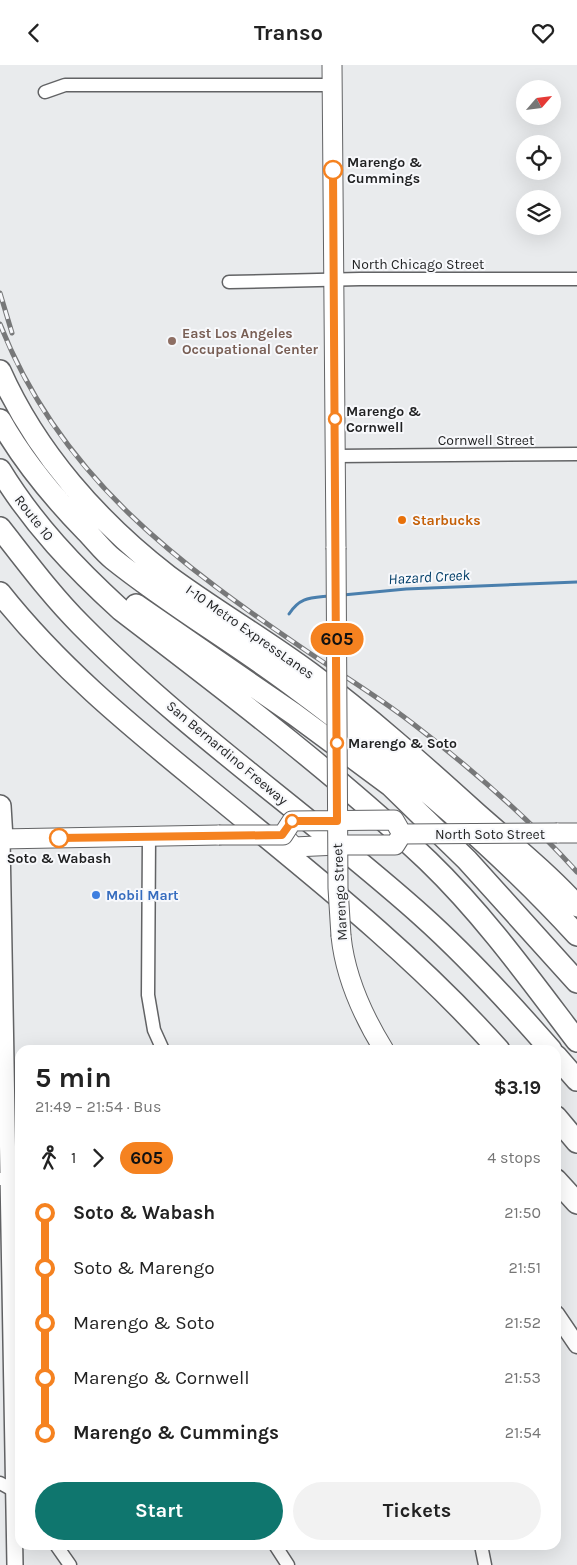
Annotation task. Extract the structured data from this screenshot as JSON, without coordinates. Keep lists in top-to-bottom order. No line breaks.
{"streets":{"highway":["Route 10","I-10 Metro ExpressLanes","San Bernardino Freeway"],"main road":["North Soto Street","Marengo Street"],"street":["North Chicago Street","Cornwell Street"]},"crossings":[["North Chicago Street","Marengo Street"],["Cornwell Street","Marengo Street"],["North Soto Street","Marengo Street"]],"water":["Hazard Creek"],"places":["Marengo & Cummings","East Los Angeles Occupational Center","Marengo & Cornwell","Starbucks","Marengo & Soto","Soto & Wabash","Mobil Mart"],"lines":["bus line 605"],"north":"top right","page":{"header":"Transo","on_map":"605","heading":["5 min","21:49 – 21:54 · Bus","$3.19"],"legs":["1","605","4 stops"],"list":[{"name":"Soto & Wabash","value":"21:50"},{"name":"Soto & Marengo","value":"21:51"},{"name":"Marengo & Soto","value":"21:52"},{"name":"Marengo & Cornwell","value":"21:53"},{"name":"Marengo & Cummings","value":"21:54"}],"buttons":["Start","Tickets"]}}
